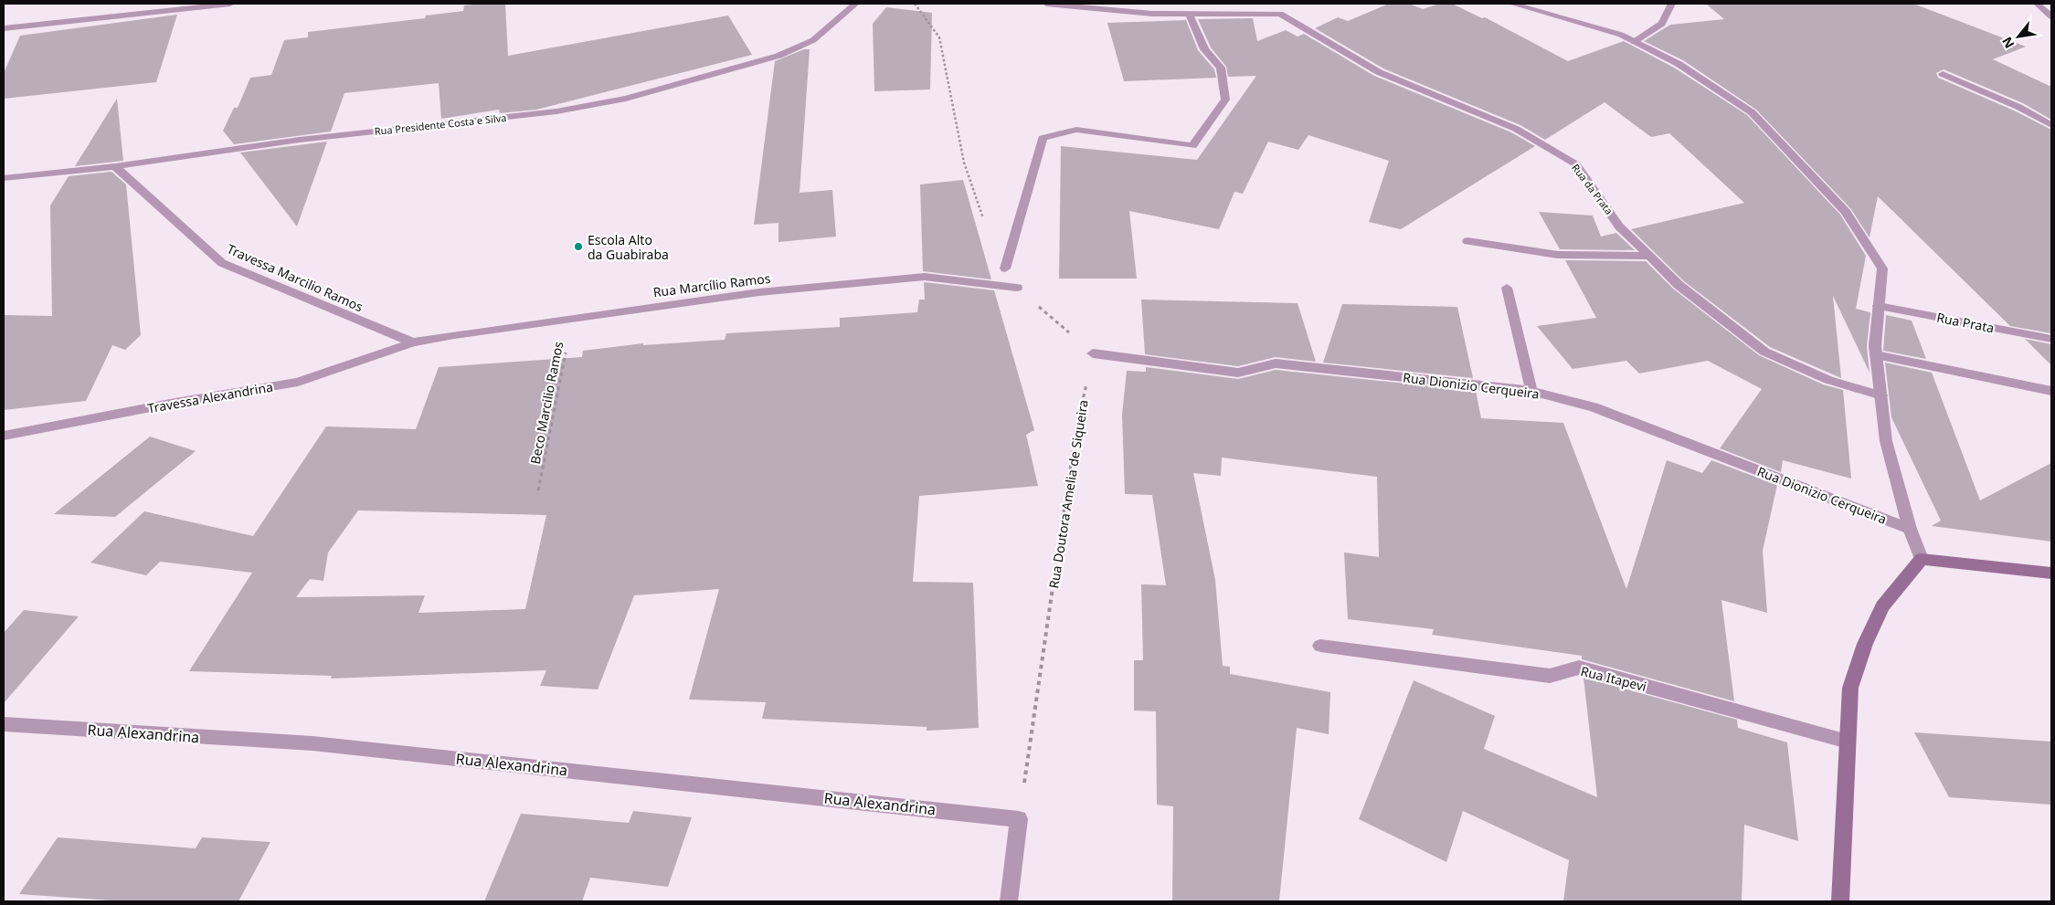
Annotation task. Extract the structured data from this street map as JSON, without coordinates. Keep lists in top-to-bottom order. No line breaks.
{"streets":{"street":["Rua Presidente Costa e Silva","Rua da Prata","Travessa Marcilio Ramos","Rua Marcílio Ramos","Rua Prata","Rua Dionizio Cerqueira","Travessa Alexandrina","Rua Itapevi","Rua Alexandrina"],"path":["Beco Marcilio Ramos","Rua Doutora Amelia de Siqueira"]},"crossings":[["Rua Presidente Costa e Silva","Travessa Marcilio Ramos"],["Travessa Marcilio Ramos","Rua Marcílio Ramos"],["Travessa Marcilio Ramos","Travessa Alexandrina"],["Rua Marcílio Ramos","Travessa Alexandrina"],["Rua Marcílio Ramos","Beco Marcilio Ramos"],["Rua Dionizio Cerqueira","Rua Doutora Amelia de Siqueira"],["Rua Doutora Amelia de Siqueira","Rua Alexandrina"]],"places":["Escola Alto da Guabiraba"],"north":"bottom left"}
